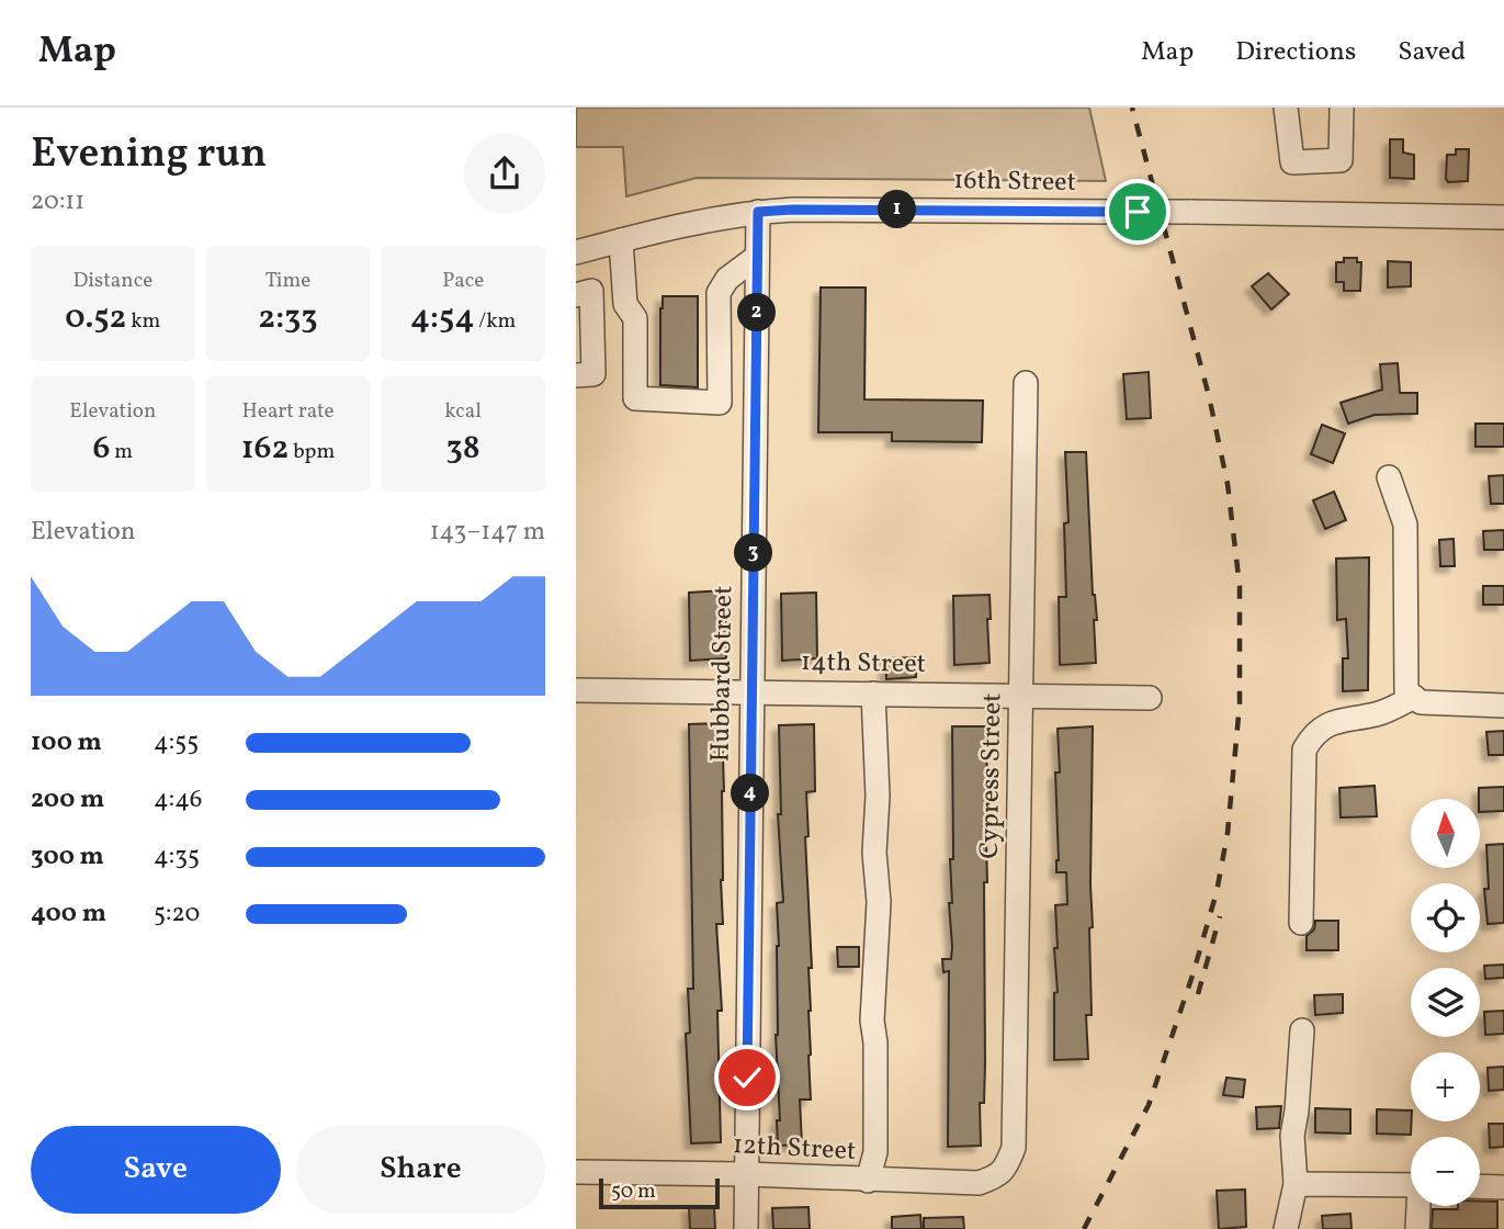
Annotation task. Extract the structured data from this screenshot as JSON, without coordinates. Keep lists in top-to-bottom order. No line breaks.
{"streets":{"street":["16th Street","14th Street","Hubbard Street","Cypress Street","12th Street"]},"crossings":[["16th Street","Hubbard Street"],["14th Street","Hubbard Street"],["14th Street","Cypress Street"],["Hubbard Street","12th Street"],["Cypress Street","12th Street"]],"scale_bar":"50 m","north":"top","page":{"header":"Map","nav":["Map","Directions","Saved"],"heading":["Evening run","20:11"],"pins":["1","2","3","4"],"stats":[["Distance","0.52 km"],["Time","2:33"],["Pace","4:54 /km"],["Elevation","6 m"],["Heart rate","162 bpm"],["kcal","38"]],"chart":["Elevation","143–147 m"],"list":[{"name":"100 m","note":"4:55"},{"name":"200 m","note":"4:46"},{"name":"300 m","note":"4:35"},{"name":"400 m","note":"5:20"}],"map_buttons":["+","−"],"buttons":["Save","Share"],"scale":"50 m"}}
